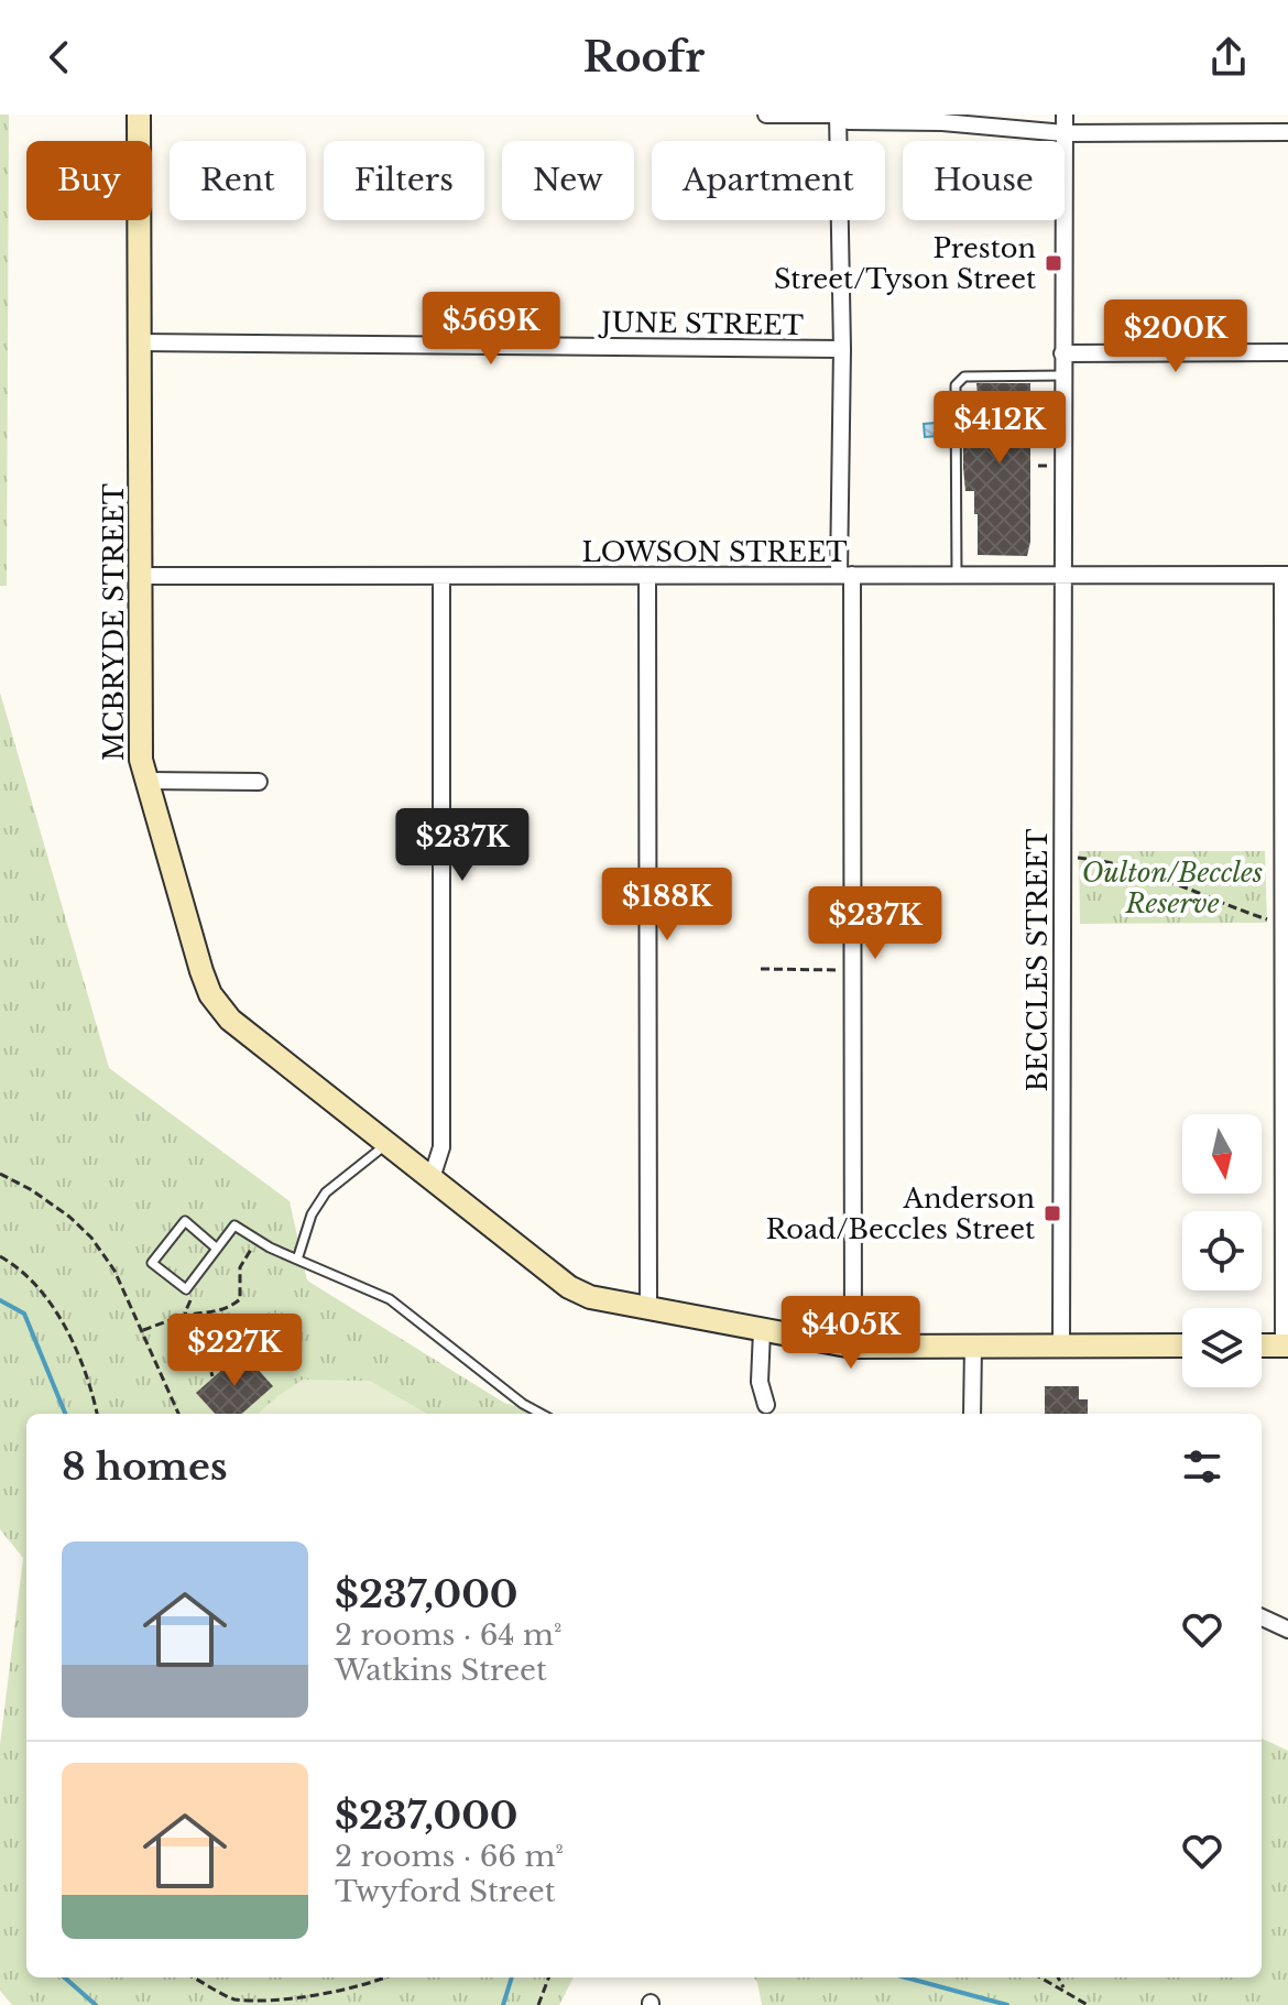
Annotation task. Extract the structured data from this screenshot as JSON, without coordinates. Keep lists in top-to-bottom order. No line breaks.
{"streets":{"street":["JUNE STREET","LOWSON STREET","MCBRYDE STREET","BECCLES STREET"]},"crossings":[["JUNE STREET","MCBRYDE STREET"],["LOWSON STREET","MCBRYDE STREET"],["LOWSON STREET","BECCLES STREET"],["MCBRYDE STREET","BECCLES STREET"]],"parks":["Oulton/Beccles Reserve"],"places":{"transit":["Preston Street/Tyson Street","Anderson Road/Beccles Street"]},"north":"bottom","page":{"header":"Roofr","chip":["Buy","Rent","Filters","New","Apartment","House"],"price":["$569K","$200K","$412K","$237K","$188K","$237K","$405K","$227K"],"heading":"8 homes","list":[{"name":"$237,000","note":"2 rooms · 64 m² · Watkins Street"},{"name":"$237,000","note":"2 rooms · 66 m² · Twyford Street"}]}}
